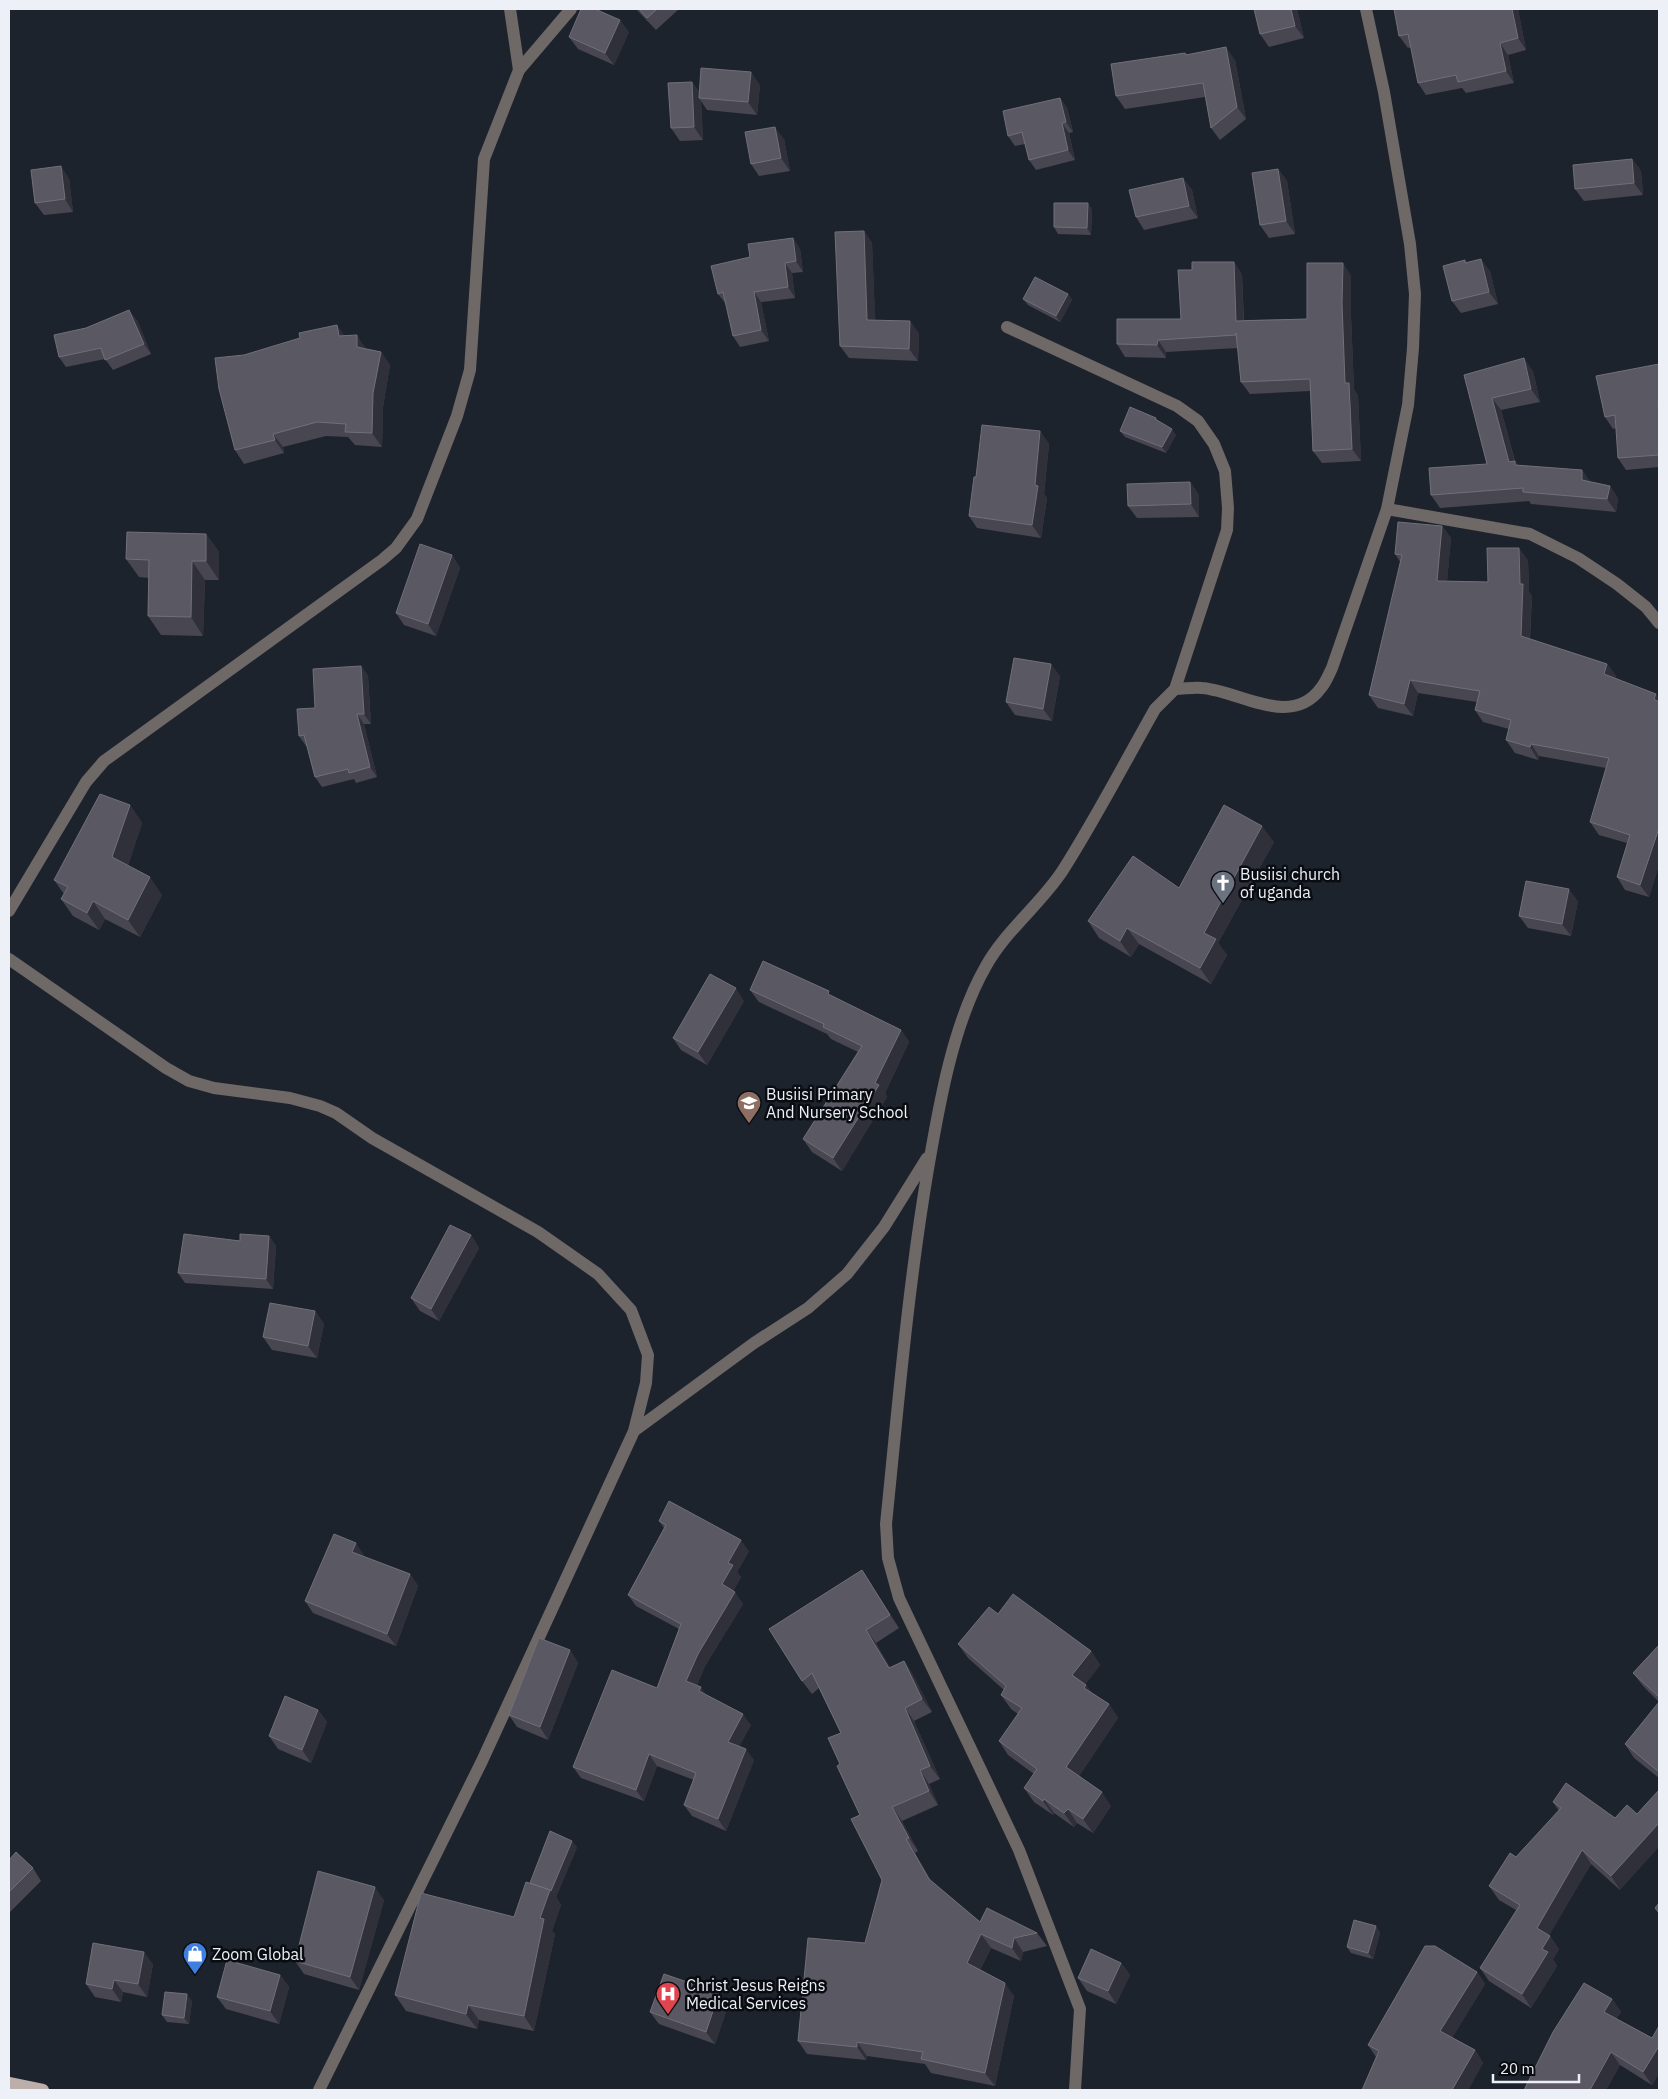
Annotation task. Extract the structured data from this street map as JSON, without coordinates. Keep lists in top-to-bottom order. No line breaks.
{"places":{"church":["Busiisi church of uganda"],"school or university":["Busiisi Primary And Nursery School"],"shop":["Zoom Global"],"hospital":["Christ Jesus Reigns Medical Services"]},"scale_bar":"20 m"}
